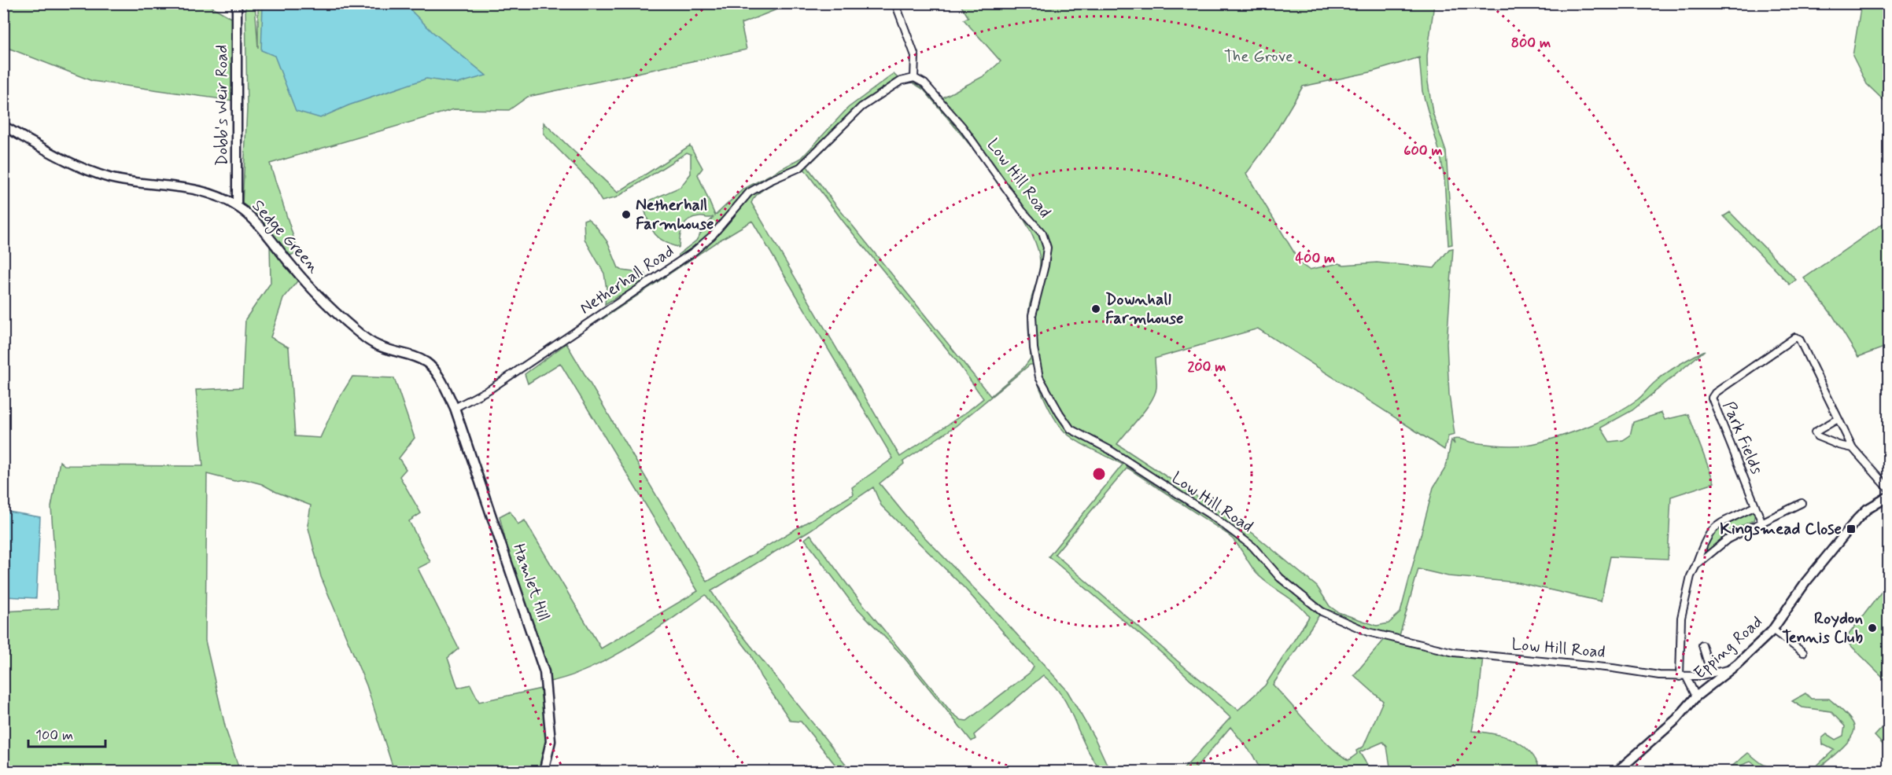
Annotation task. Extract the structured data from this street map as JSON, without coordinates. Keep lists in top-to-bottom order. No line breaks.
{"streets":{"street":["Dobb's Weir Road","Low Hill Road","Sedge Green","Netherhall Road","Park Fields","Hamlet Hill","Epping Road"]},"crossings":[["Dobb's Weir Road","Sedge Green"],["Low Hill Road","Netherhall Road"],["Low Hill Road","Epping Road"],["Sedge Green","Netherhall Road"],["Sedge Green","Hamlet Hill"],["Netherhall Road","Hamlet Hill"]],"parks":["The Grove"],"places":{"other":["Netherhall Farmhouse","Downhall Farmhouse","Roydon Tennis Club"],"transit":["Kingsmead Close"]},"scale_bar":"100 m","rings":["800 m","600 m","400 m","200 m"]}
